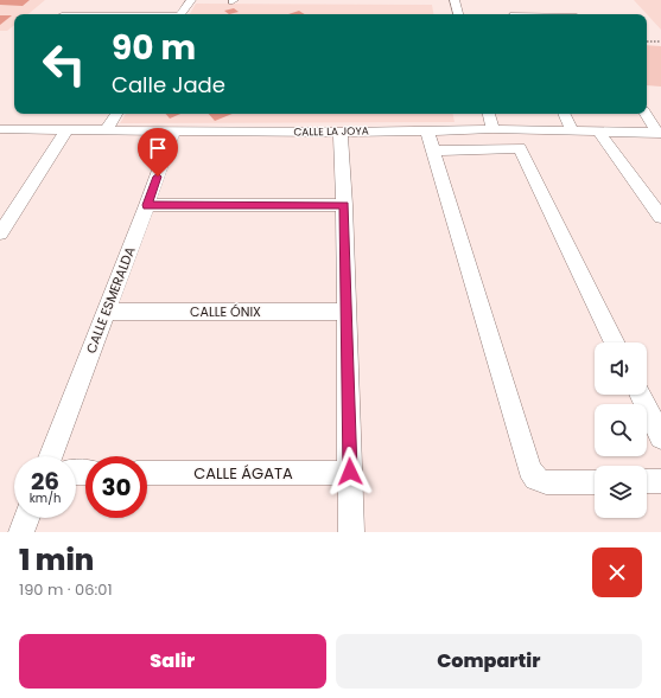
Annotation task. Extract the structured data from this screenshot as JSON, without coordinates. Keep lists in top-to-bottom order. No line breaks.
{"streets":{"street":["CALLE LA JOYA","CALLE ESMERALDA","CALLE ÓNIX","CALLE ÁGATA"]},"crossings":[["CALLE LA JOYA","CALLE ESMERALDA"],["CALLE ESMERALDA","CALLE ÓNIX"]],"page":{"turn":["90 m","Calle Jade"],"speed":"26 km/h","limit":"30","heading":["1 min","190 m · 06:01"],"buttons":["Salir","Compartir"]}}
